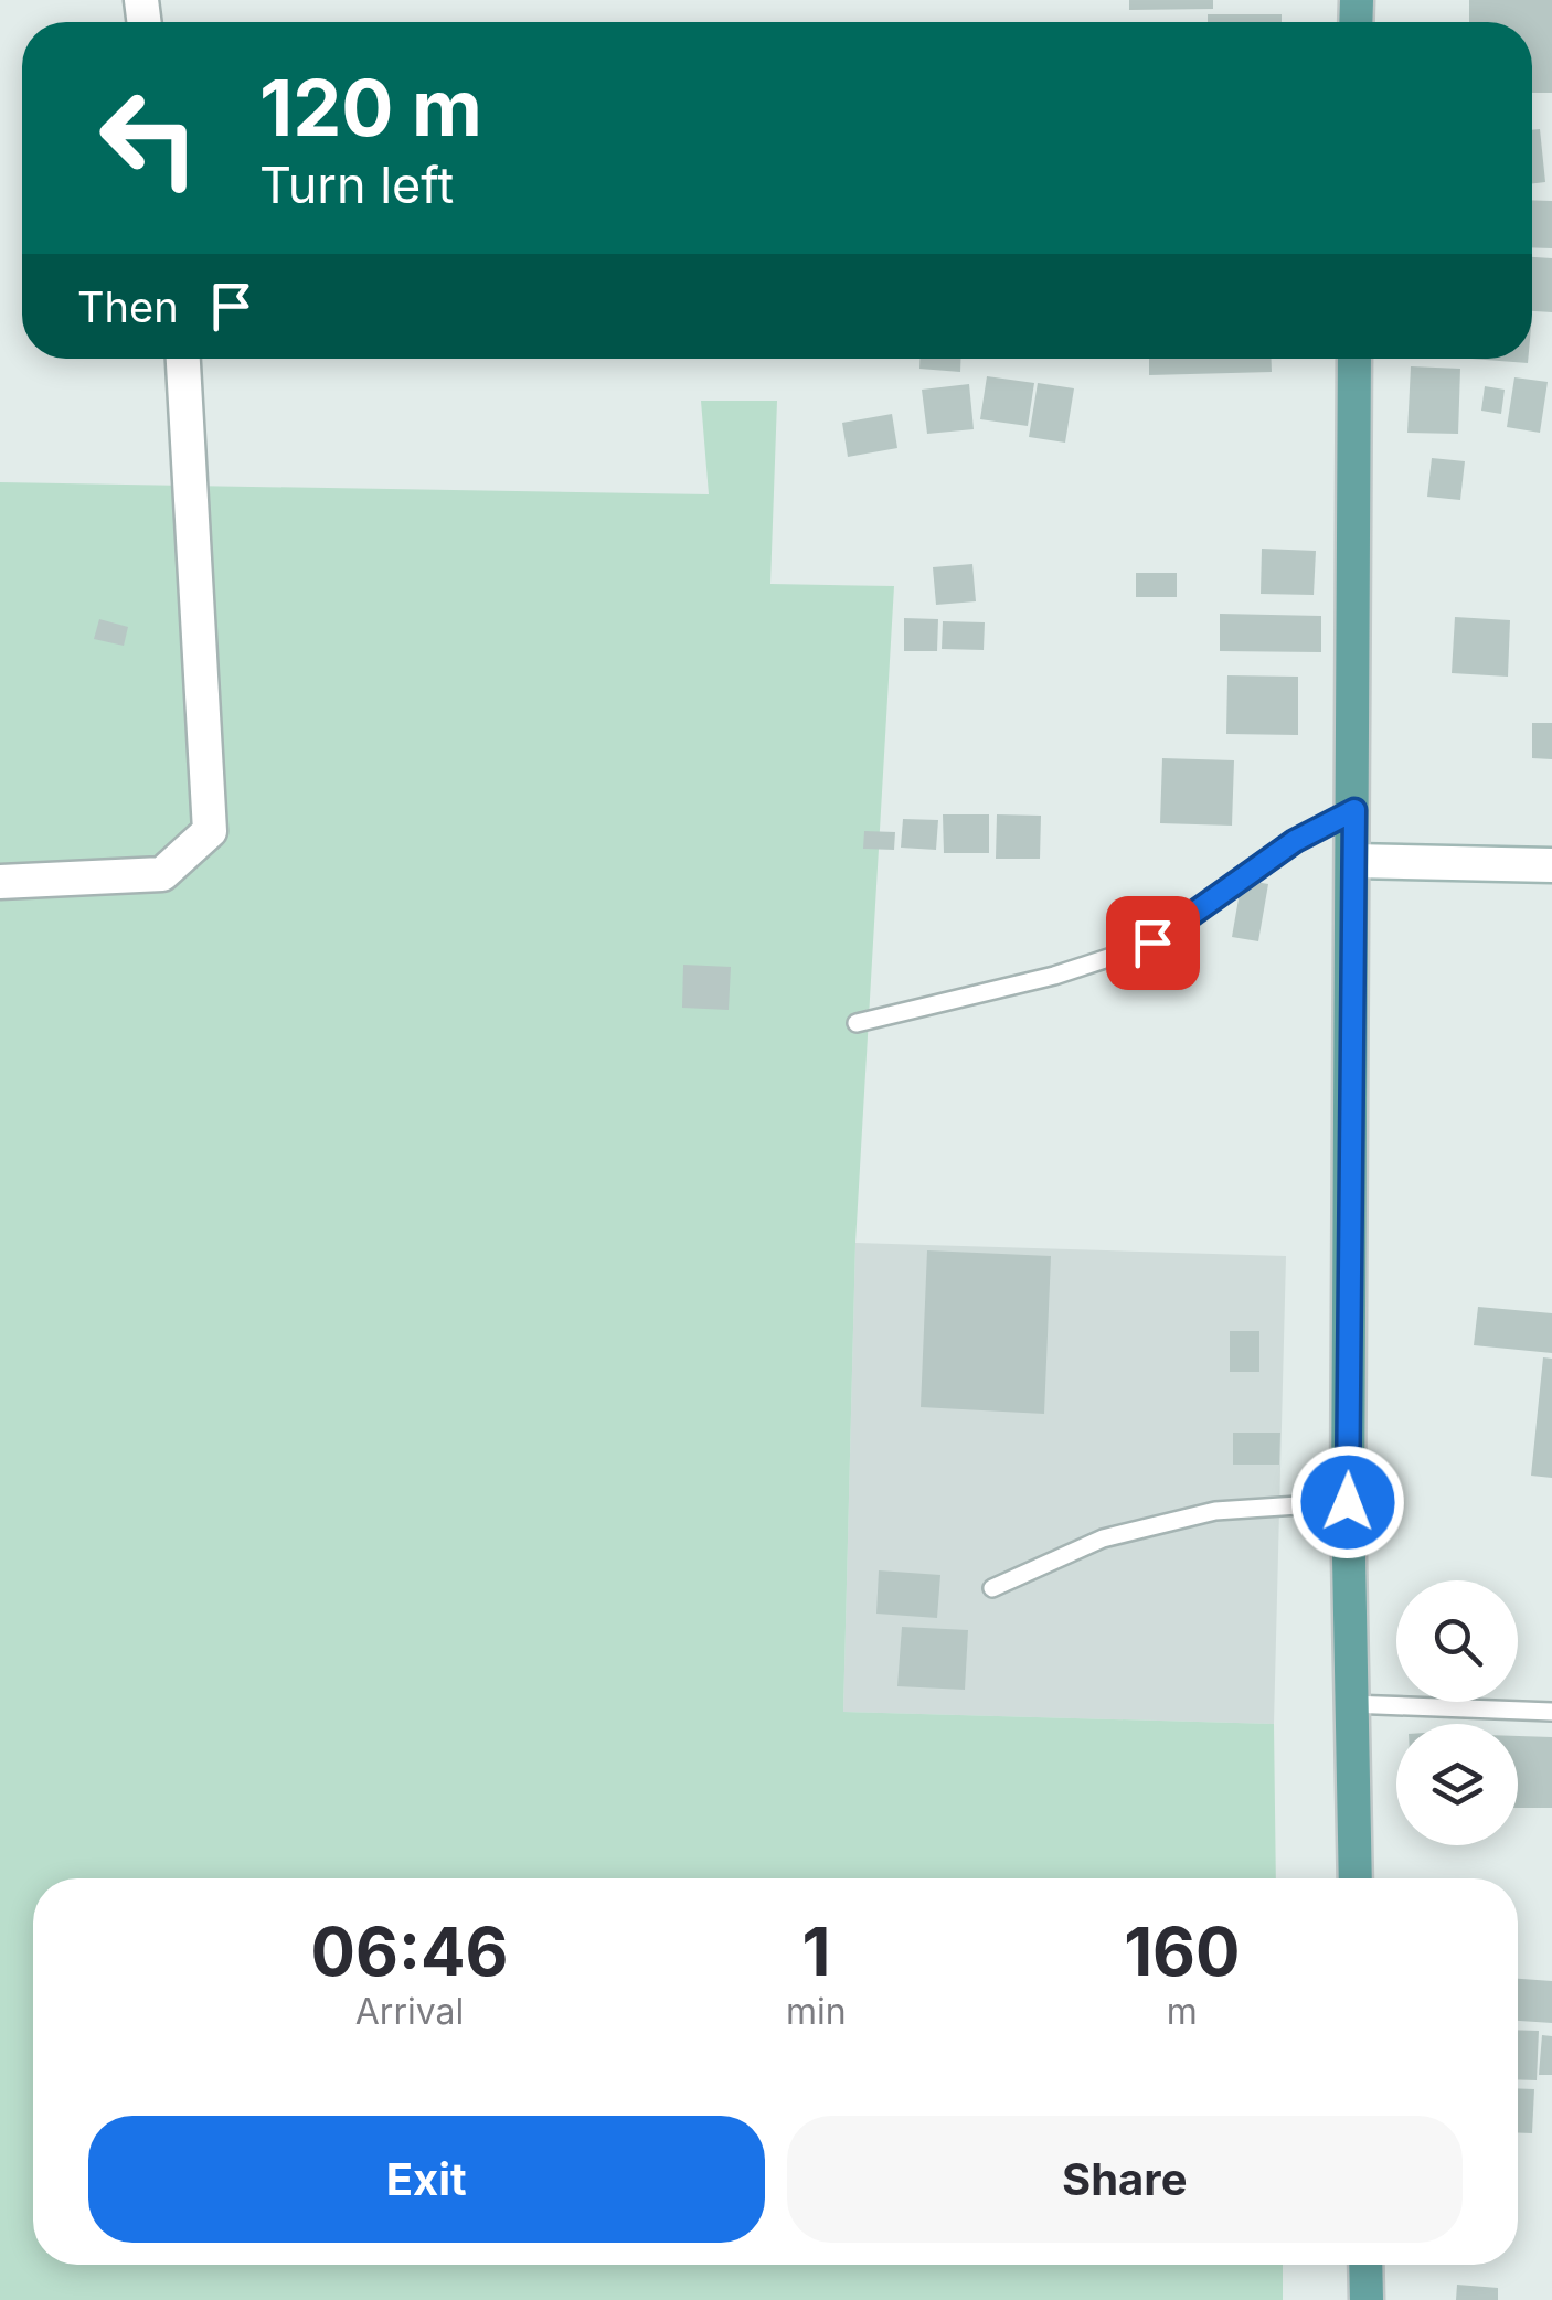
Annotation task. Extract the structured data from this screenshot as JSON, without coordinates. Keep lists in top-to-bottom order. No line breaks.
{"page":{"turn":["120 m","Turn left"],"then":"Then","eta":["06:46","Arrival","1","min","160","m"],"buttons":["Exit","Share"]}}
